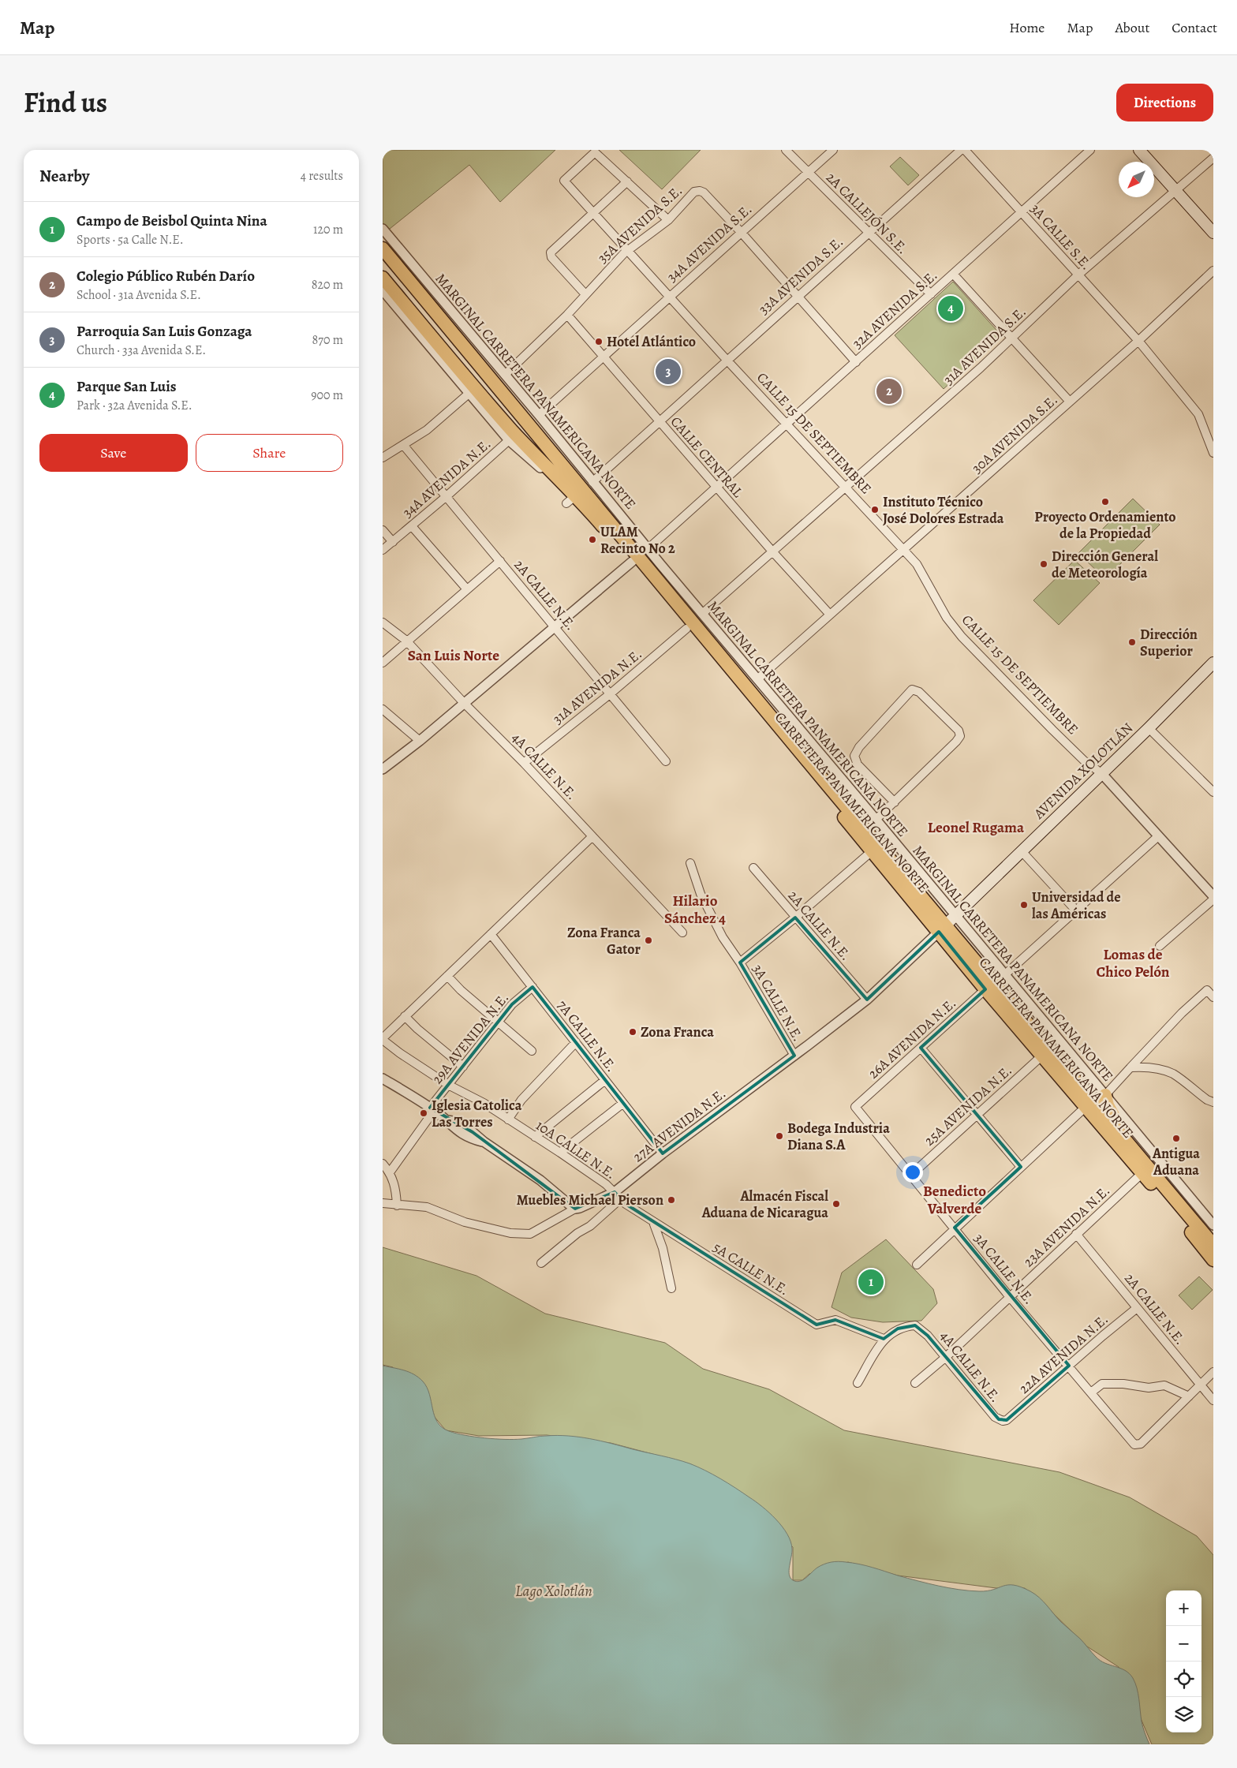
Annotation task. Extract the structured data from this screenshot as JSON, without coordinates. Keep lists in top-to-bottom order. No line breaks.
{"streets":{"highway":["CARRETERA PANAMERICANA NORTE"],"main road":["AVENIDA XOLOTLÁN"],"street":["2A CALLEJÓN S.E.","35A AVENIDA S.E.","3A CALLE S.E.","34A AVENIDA S.E.","33A AVENIDA S.E.","32A AVENIDA S.E.","31A AVENIDA S.E.","MARGINAL CARRETERA PANAMERICANA NORTE","CALLE 15 DE SEPTIEMBRE","30A AVENIDA S.E.","CALLE CENTRAL","34A AVENIDA N.E.","2A CALLE N.E.","31A AVENIDA N.E.","4A CALLE N.E.","3A CALLE N.E.","7A CALLE N.E.","29A AVENIDA N.E.","26A AVENIDA N.E.","25A AVENIDA N.E.","27A AVENIDA N.E.","10A CALLE N.E.","23A AVENIDA N.E.","5A CALLE N.E.","22A AVENIDA N.E."]},"crossings":[["2A CALLEJÓN S.E.","34A AVENIDA S.E."],["2A CALLEJÓN S.E.","33A AVENIDA S.E."],["2A CALLEJÓN S.E.","32A AVENIDA S.E."],["35A AVENIDA S.E.","34A AVENIDA S.E."],["35A AVENIDA S.E.","MARGINAL CARRETERA PANAMERICANA NORTE"],["35A AVENIDA S.E.","CALLE 15 DE SEPTIEMBRE"],["35A AVENIDA S.E.","CALLE CENTRAL"],["3A CALLE S.E.","32A AVENIDA S.E."],["3A CALLE S.E.","31A AVENIDA S.E."],["3A CALLE S.E.","30A AVENIDA S.E."],["34A AVENIDA S.E.","CALLE 15 DE SEPTIEMBRE"],["34A AVENIDA S.E.","CALLE CENTRAL"],["33A AVENIDA S.E.","MARGINAL CARRETERA PANAMERICANA NORTE"],["33A AVENIDA S.E.","CALLE 15 DE SEPTIEMBRE"],["33A AVENIDA S.E.","CALLE CENTRAL"],["32A AVENIDA S.E.","MARGINAL CARRETERA PANAMERICANA NORTE"],["32A AVENIDA S.E.","CALLE 15 DE SEPTIEMBRE"],["32A AVENIDA S.E.","CALLE CENTRAL"],["31A AVENIDA S.E.","CALLE 15 DE SEPTIEMBRE"],["31A AVENIDA S.E.","CALLE CENTRAL"],["MARGINAL CARRETERA PANAMERICANA NORTE","30A AVENIDA S.E."],["MARGINAL CARRETERA PANAMERICANA NORTE","AVENIDA XOLOTLÁN"],["MARGINAL CARRETERA PANAMERICANA NORTE","CARRETERA PANAMERICANA NORTE"],["MARGINAL CARRETERA PANAMERICANA NORTE","27A AVENIDA N.E."],["CALLE 15 DE SEPTIEMBRE","30A AVENIDA S.E."],["CALLE 15 DE SEPTIEMBRE","AVENIDA XOLOTLÁN"],["30A AVENIDA S.E.","CALLE CENTRAL"],["34A AVENIDA N.E.","2A CALLE N.E."],["2A CALLE N.E.","31A AVENIDA N.E."],["2A CALLE N.E.","27A AVENIDA N.E."],["2A CALLE N.E.","23A AVENIDA N.E."],["2A CALLE N.E.","22A AVENIDA N.E."],["31A AVENIDA N.E.","4A CALLE N.E."],["31A AVENIDA N.E.","CARRETERA PANAMERICANA NORTE"],["4A CALLE N.E.","23A AVENIDA N.E."],["4A CALLE N.E.","5A CALLE N.E."],["4A CALLE N.E.","22A AVENIDA N.E."],["AVENIDA XOLOTLÁN","CARRETERA PANAMERICANA NORTE"],["AVENIDA XOLOTLÁN","27A AVENIDA N.E."],["CARRETERA PANAMERICANA NORTE","26A AVENIDA N.E."],["CARRETERA PANAMERICANA NORTE","25A AVENIDA N.E."],["CARRETERA PANAMERICANA NORTE","27A AVENIDA N.E."],["CARRETERA PANAMERICANA NORTE","23A AVENIDA N.E."],["3A CALLE N.E.","26A AVENIDA N.E."],["3A CALLE N.E.","25A AVENIDA N.E."],["3A CALLE N.E.","27A AVENIDA N.E."],["3A CALLE N.E.","23A AVENIDA N.E."],["3A CALLE N.E.","22A AVENIDA N.E."],["7A CALLE N.E.","29A AVENIDA N.E."],["7A CALLE N.E.","27A AVENIDA N.E."],["29A AVENIDA N.E.","10A CALLE N.E."],["27A AVENIDA N.E.","10A CALLE N.E."],["27A AVENIDA N.E.","5A CALLE N.E."],["10A CALLE N.E.","5A CALLE N.E."]],"districts":["San Luis Norte","Leonel Rugama","Hilario Sánchez 4","Lomas de Chico Pelón","Benedicto Valverde"],"water":["Lago Xolotlán"],"places":["Hotel Atlántico","Proyecto Ordenamiento de la Propiedad","Instituto Técnico José Dolores Estrada","ULAM Recinto No 2","Dirección General de Meteorología","Dirección Superior","Universidad de las Américas","Zona Franca Gator","Zona Franca","Iglesia Catolica Las Torres","Bodega Industria Diana S.A","Antigua Aduana","Muebles Michael Pierson","Almacén Fiscal Aduana de Nicaragua"],"north":"bottom left","page":{"header":"Map","nav":["Home","Map","About","Contact"],"title":"Find us","buttons":["Directions",["Save","Share"]],"heading":["Nearby","4 results"],"list":[{"mark":"1","name":"Campo de Beisbol Quinta Nina","note":"Sports · 5a Calle N.E.","value":"120 m"},{"mark":"2","name":"Colegio Público Rubén Darío","note":"School · 31a Avenida S.E.","value":"820 m"},{"mark":"3","name":"Parroquia San Luis Gonzaga","note":"Church · 33a Avenida S.E.","value":"870 m"},{"mark":"4","name":"Parque San Luis","note":"Park · 32a Avenida S.E.","value":"900 m"}],"pins":["4","3","2","1"],"map_buttons":["+","−"]}}
